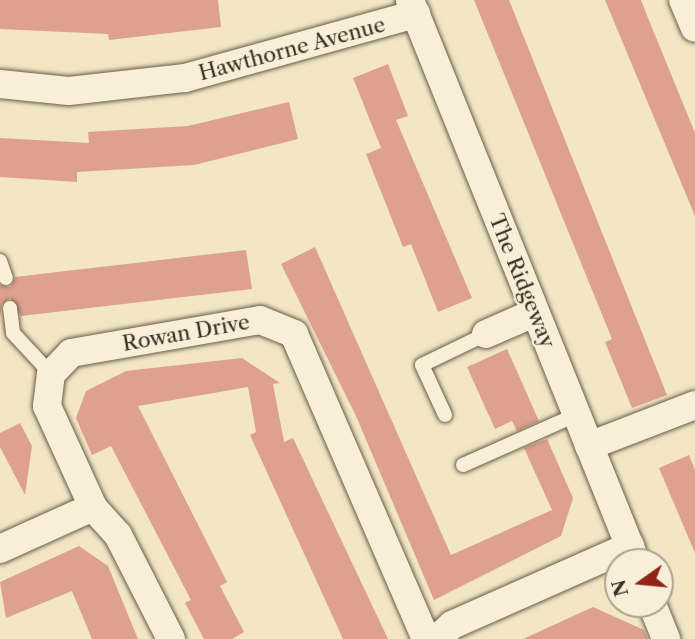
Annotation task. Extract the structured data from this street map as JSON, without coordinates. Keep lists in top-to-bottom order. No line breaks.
{"streets":{"street":["Hawthorne Avenue","The Ridgeway","Rowan Drive"]},"crossings":[["Hawthorne Avenue","The Ridgeway"]],"north":"left"}
